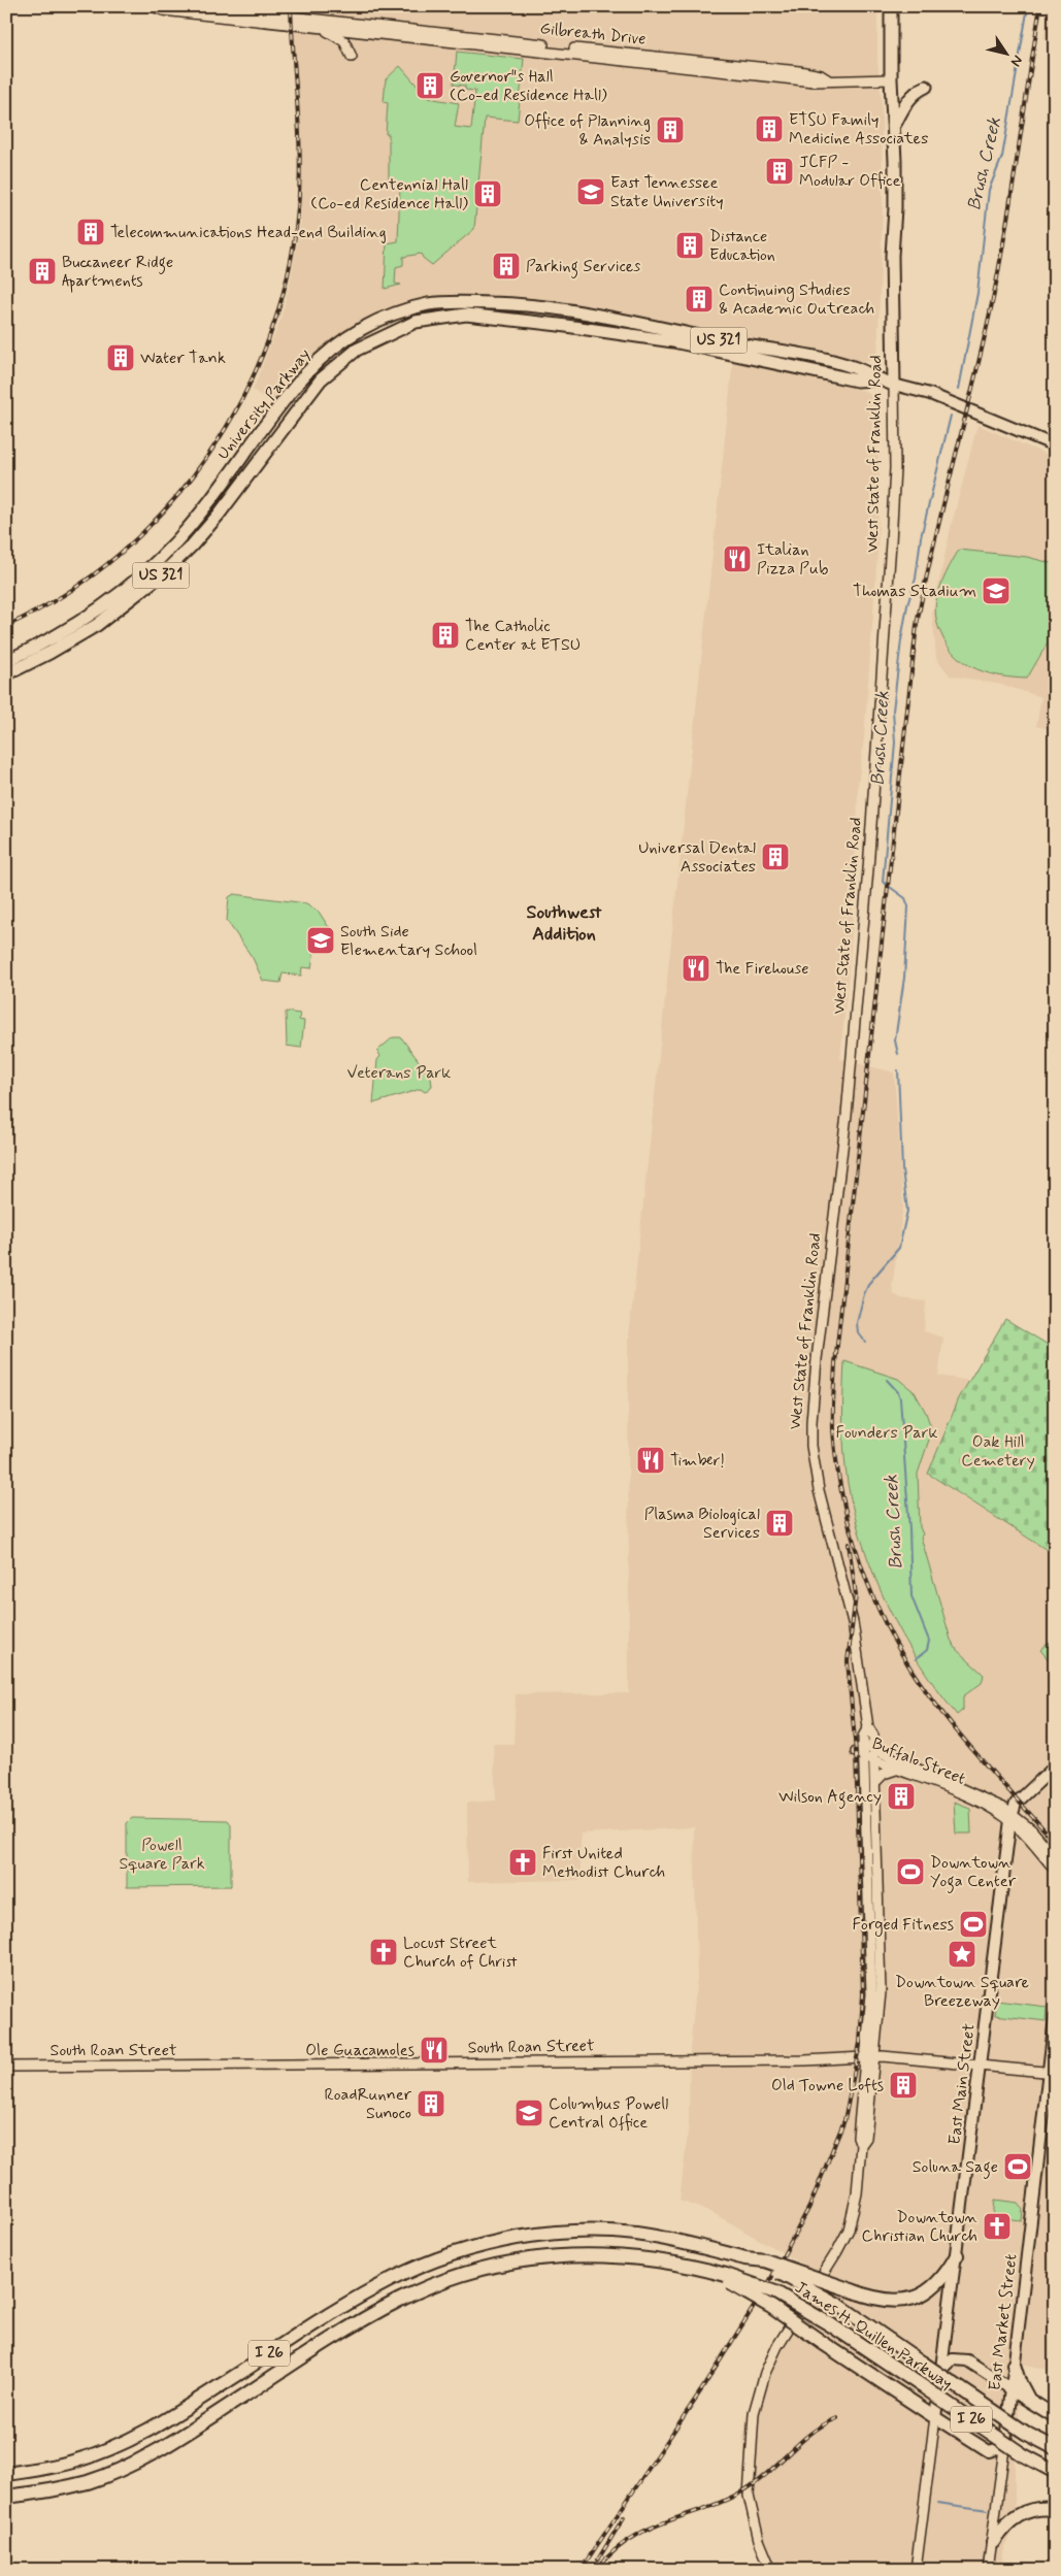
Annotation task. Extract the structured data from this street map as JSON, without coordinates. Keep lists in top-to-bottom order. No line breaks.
{"streets":{"highway":["US 321","University Parkway","West State of Franklin Road","James H. Quillen Parkway","I 26"],"main road":["Gilbreath Drive","Buffalo Street","South Roan Street","East Main Street","East Market Street"]},"crossings":[["Gilbreath Drive","West State of Franklin Road"],["University Parkway","West State of Franklin Road"],["West State of Franklin Road","Buffalo Street"],["West State of Franklin Road","South Roan Street"],["Buffalo Street","East Main Street"],["South Roan Street","East Main Street"],["South Roan Street","East Market Street"],["East Main Street","East Market Street"],["James H. Quillen Parkway","I 26"]],"districts":["Southwest Addition"],"water":["Brush Creek"],"parks":["Veterans Park","Founders Park","Oak Hill Cemetery","Powell Square Park"],"places":{"building":["Governor\"s Hall (Co-ed Residence Hall)","ETSU Family Medicine Associates","Office of Planning & Analysis","JCFP - Modular Office","Centennial Hall (Co-ed Residence Hall)","Telecommunications Head-end Building","Distance Education","Parking Services","Buccaneer Ridge Apartments","Continuing Studies & Academic Outreach","Water Tank","The Catholic Center at ETSU","Universal Dental Associates","Plasma Biological Services","Wilson Agency","Old Towne Lofts","RoadRunner Sunoco"],"school or university":["East Tennessee State University","Thomas Stadium","South Side Elementary School","Columbus Powell Central Office"],"restaurant":["Italian Pizza Pub","The Firehouse","Timber!","Ole Guacamoles"],"church":["First United Methodist Church","Locust Street Church of Christ","Downtown Christian Church"],"sports":["Downtown Yoga Center","Forged Fitness","Soluna Sage"],"place":["Downtown Square Breezeway"]},"north":"bottom right"}
